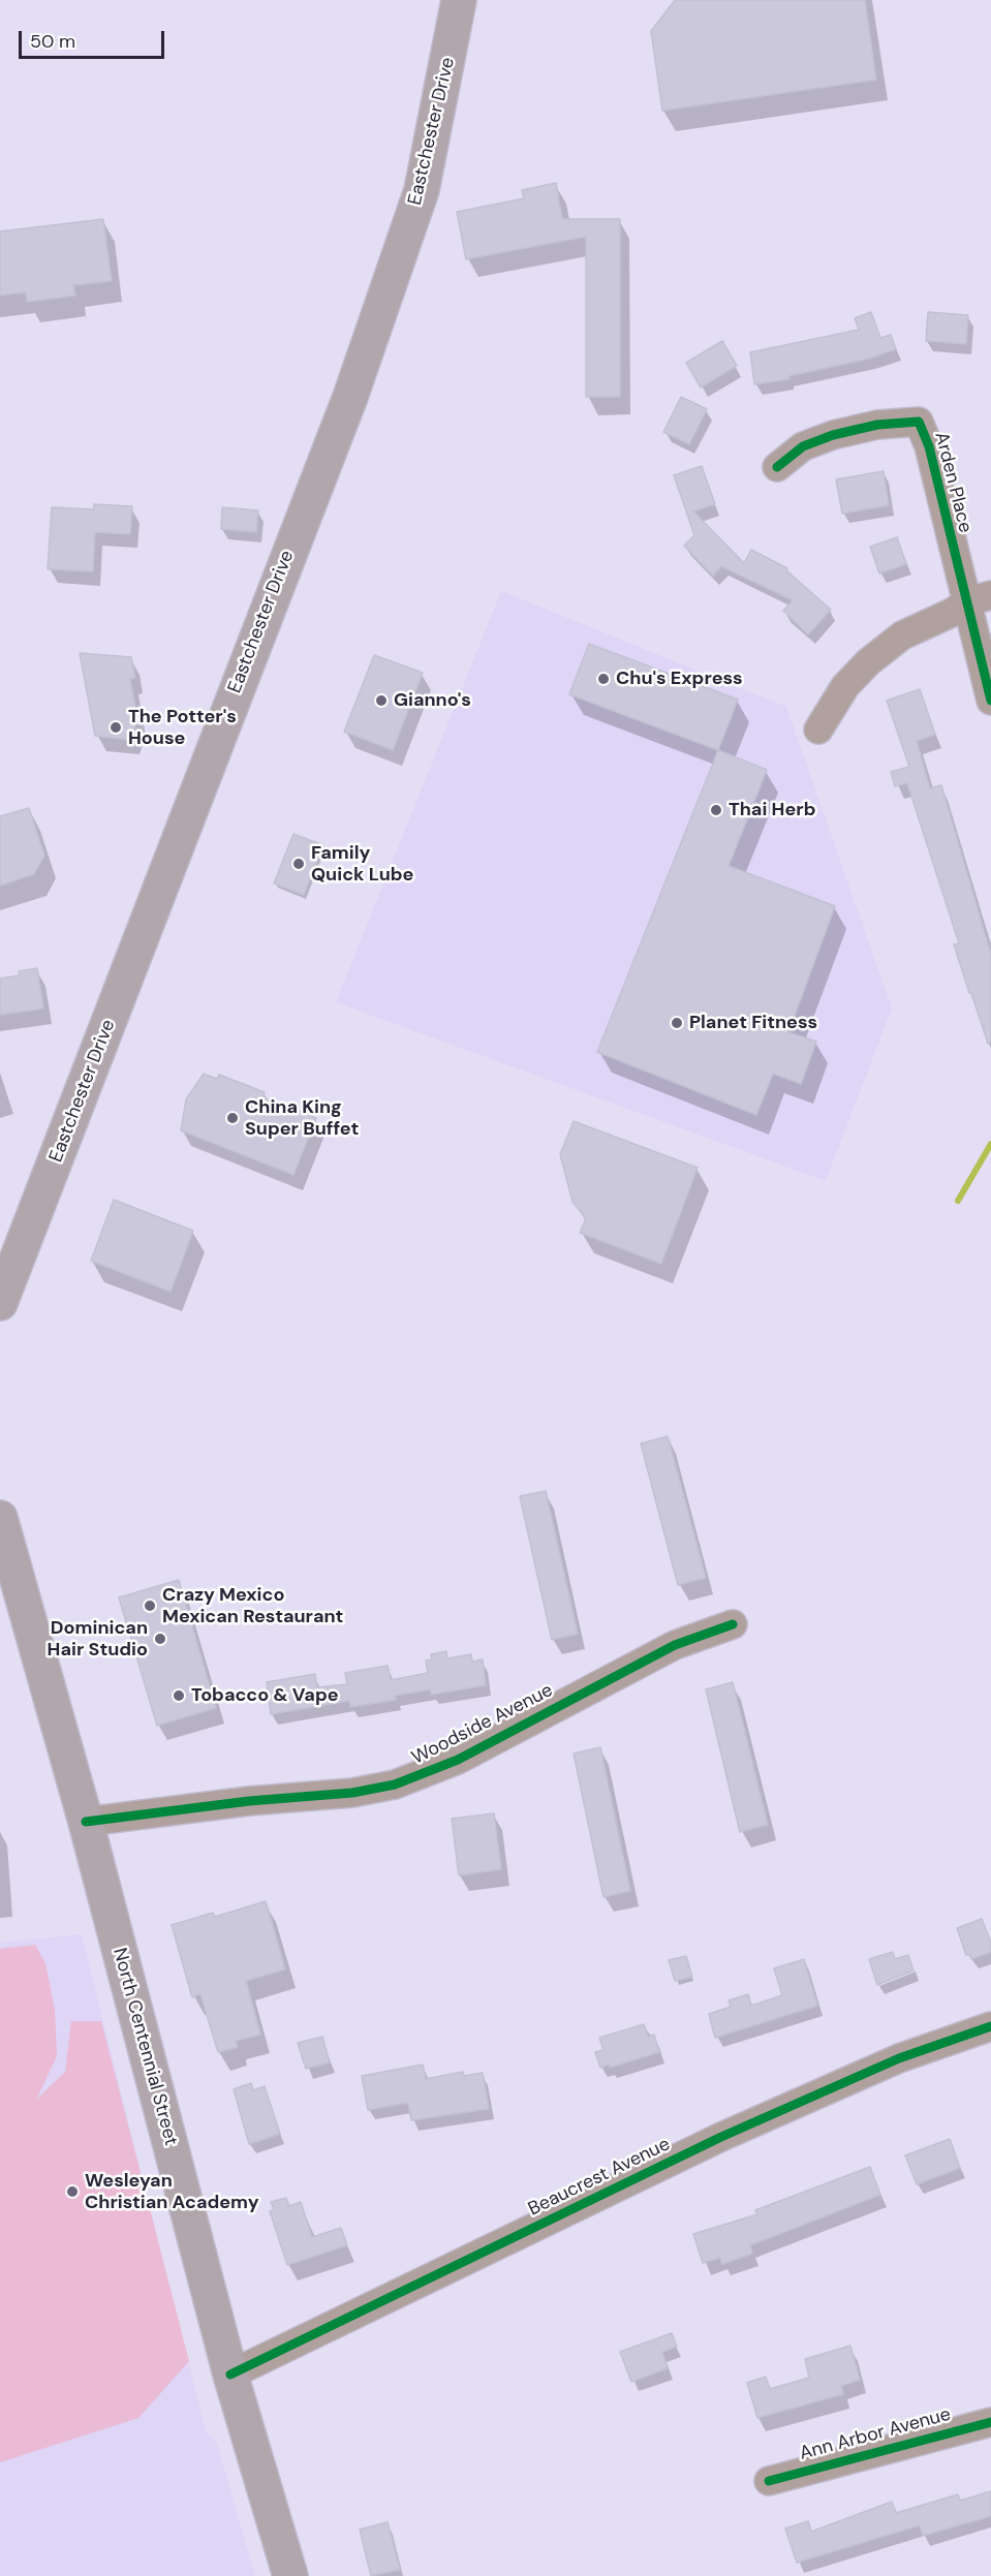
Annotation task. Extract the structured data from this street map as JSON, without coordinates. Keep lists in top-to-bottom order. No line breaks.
{"streets":{"main road":["Eastchester Drive","North Centennial Street"],"street":["Arden Place","Woodside Avenue","Beaucrest Avenue","Ann Arbor Avenue"]},"crossings":[["Woodside Avenue","North Centennial Street"],["North Centennial Street","Beaucrest Avenue"]],"places":["Chu's Express","Gianno's","The Potter's House","Thai Herb","Family Quick Lube","Planet Fitness","China King Super Buffet","Crazy Mexico Mexican Restaurant","Dominican Hair Studio","Tobacco & Vape","Wesleyan Christian Academy"],"scale_bar":"50 m"}
